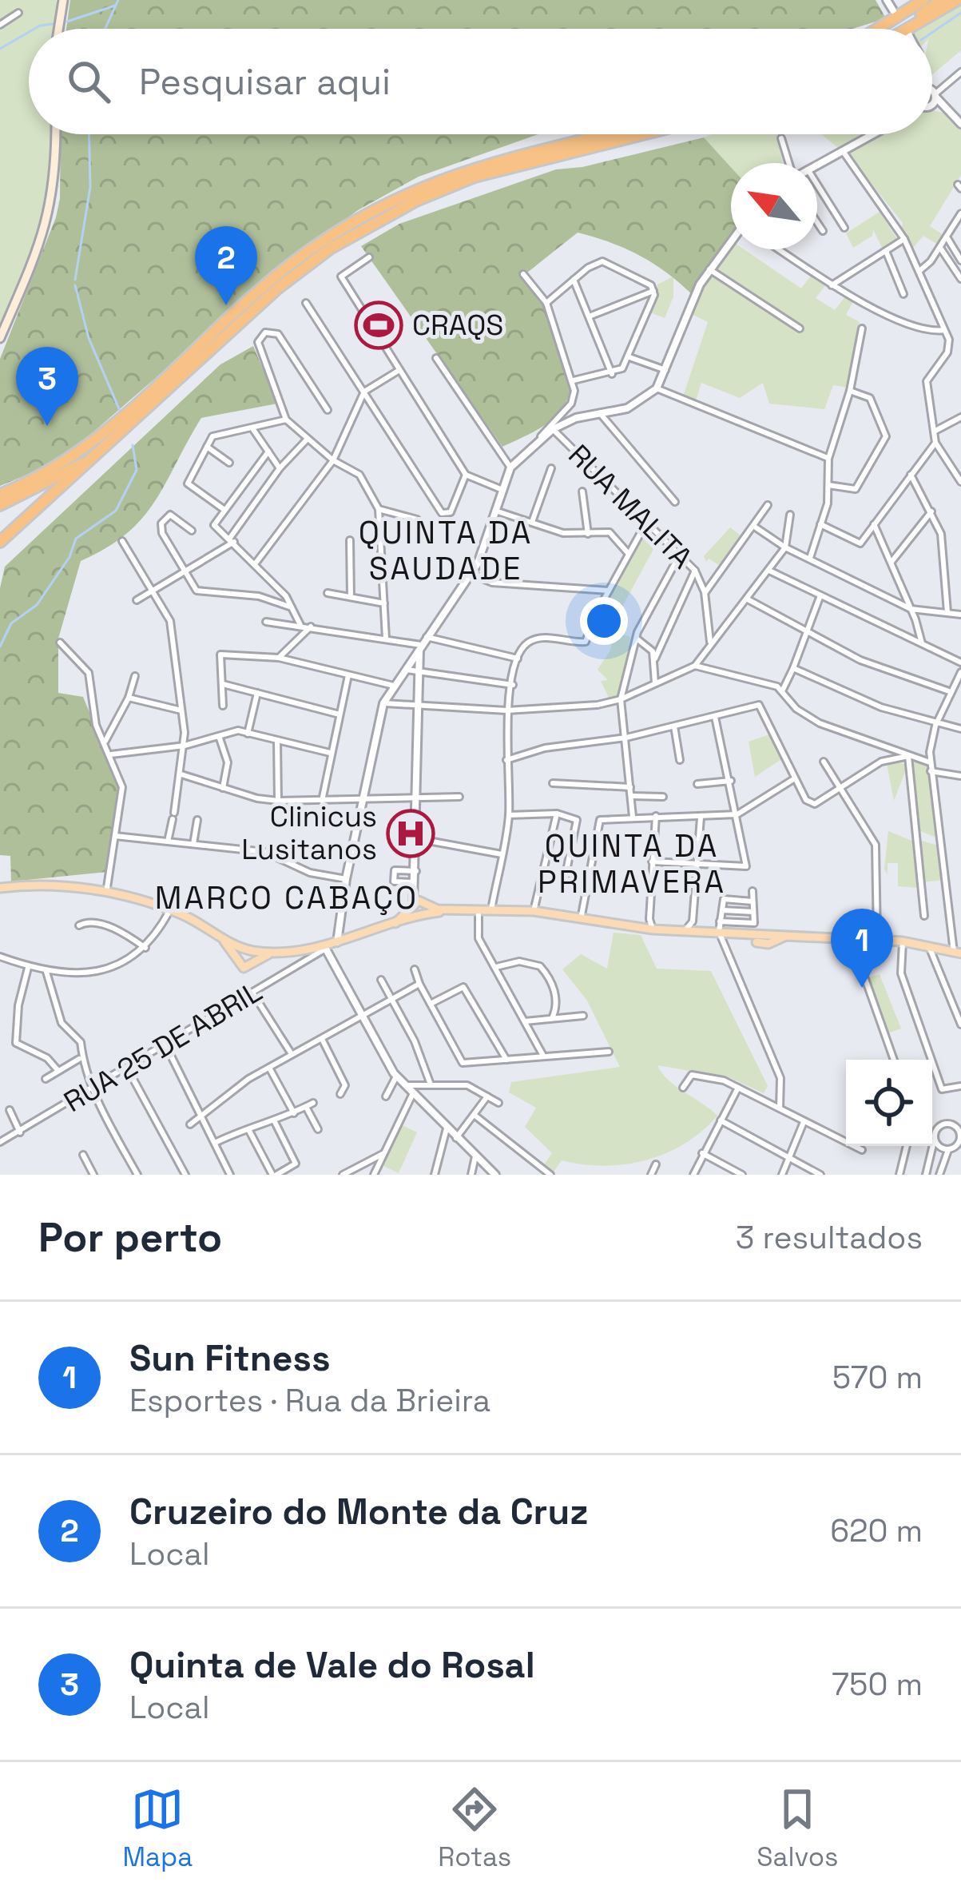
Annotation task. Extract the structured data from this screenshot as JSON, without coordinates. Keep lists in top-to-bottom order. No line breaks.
{"streets":{"street":["RUA MALITA","RUA 25 DE ABRIL"]},"districts":["QUINTA DA SAUDADE","QUINTA DA PRIMAVERA","MARCO CABAÇO"],"places":{"sports":["CRAQS"],"hospital":["Clinicus Lusitanos"]},"north":"top left","page":{"search":"Pesquisar aqui","pins":["2","3","1"],"heading":["Por perto","3 resultados"],"list":[{"mark":"1","name":"Sun Fitness","note":"Esportes · Rua da Brieira","value":"570 m"},{"mark":"2","name":"Cruzeiro do Monte da Cruz","note":"Local","value":"620 m"},{"mark":"3","name":"Quinta de Vale do Rosal","note":"Local","value":"750 m"}],"nav":["Mapa","Rotas","Salvos"]}}
